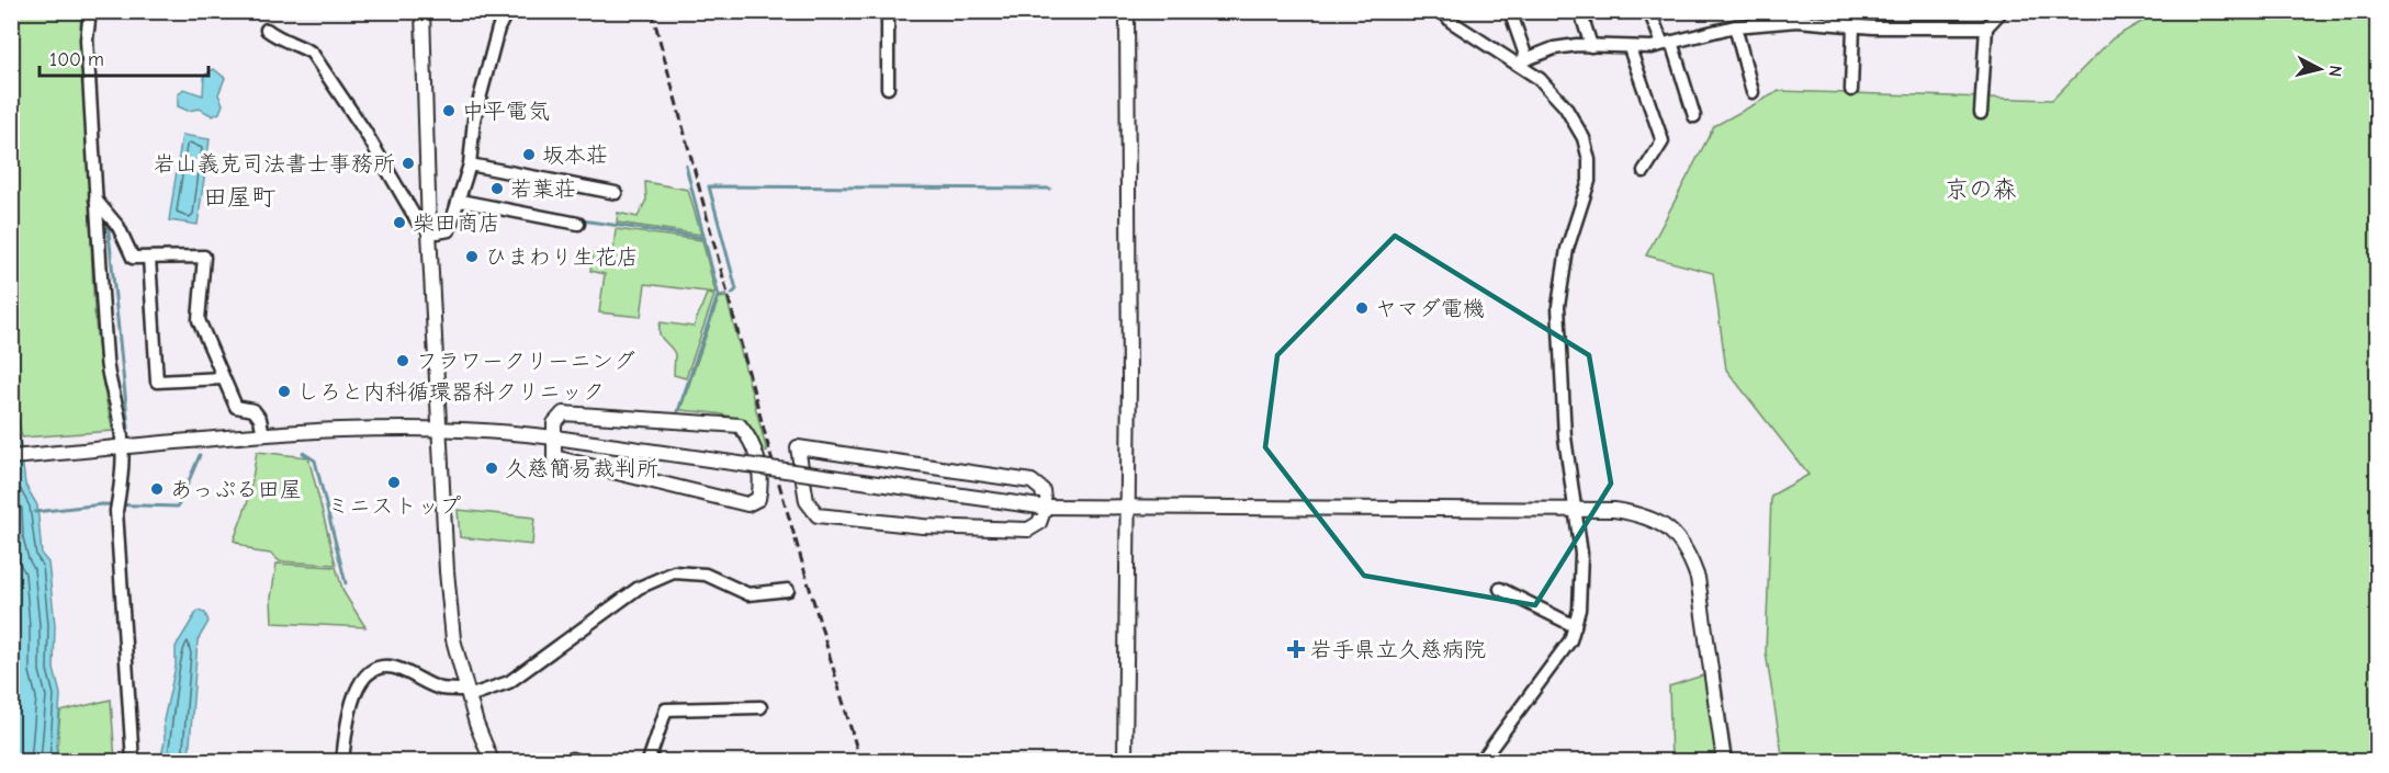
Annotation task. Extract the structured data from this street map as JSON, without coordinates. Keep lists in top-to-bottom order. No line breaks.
{"districts":["京の森","田屋町"],"places":{"other":["中平電気","坂本荘","岩山義克司法書士事務所","若葉荘","柴田商店","ひまわり生花店","ヤマダ電機","フラワークリーニング","しろと内科循環器科クリニック","久慈簡易裁判所","ミニストップ","あっぷる田屋"],"health":["岩手県立久慈病院"]},"scale_bar":"100 m","north":"right"}
